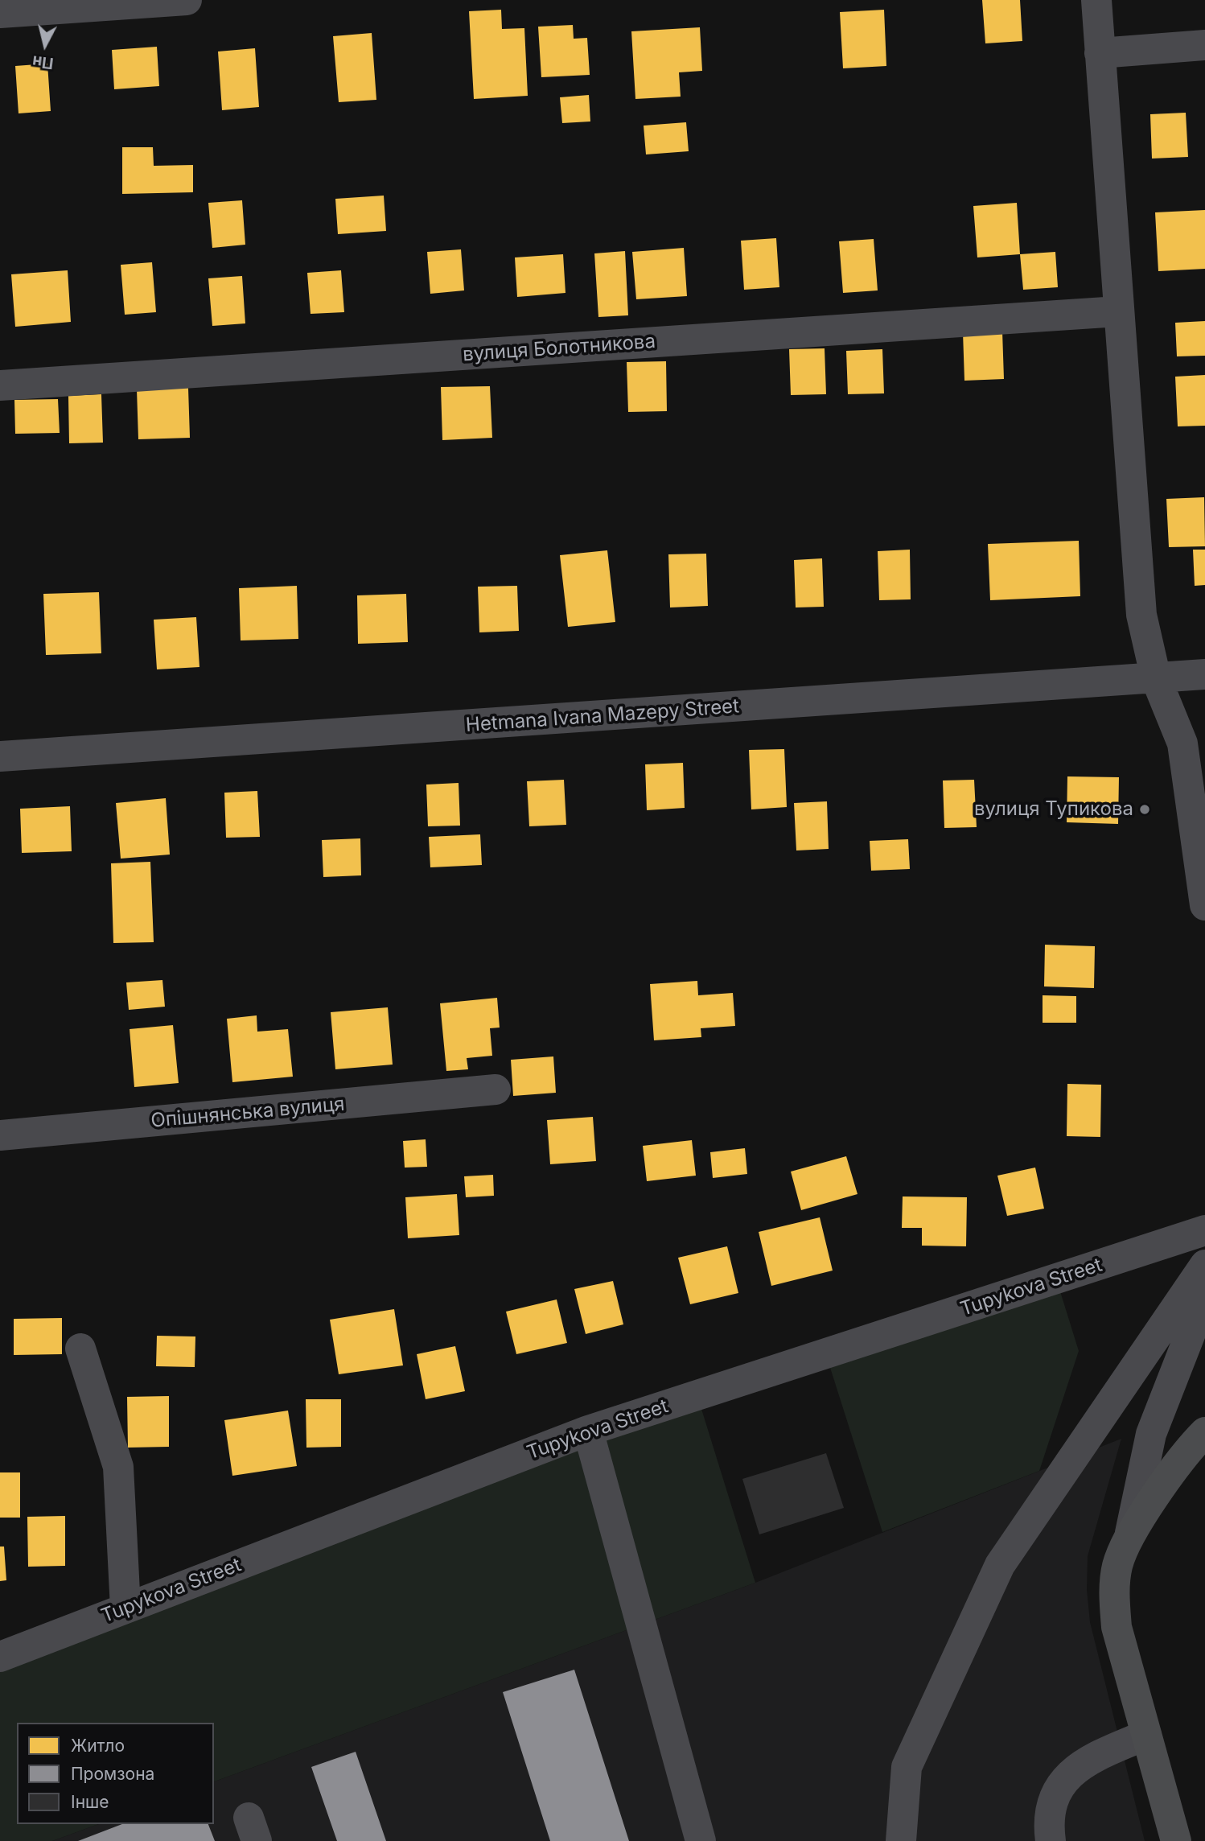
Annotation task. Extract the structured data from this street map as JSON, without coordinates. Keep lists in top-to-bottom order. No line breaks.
{"streets":{"street":["вулиця Болотникова","Hetmana Ivana Mazepy Street","Опішнянська вулиця","Tupykova Street"]},"places":["вулиця Тупикова"],"legend":["Житло","Промзона","Інше"],"north":"bottom"}
